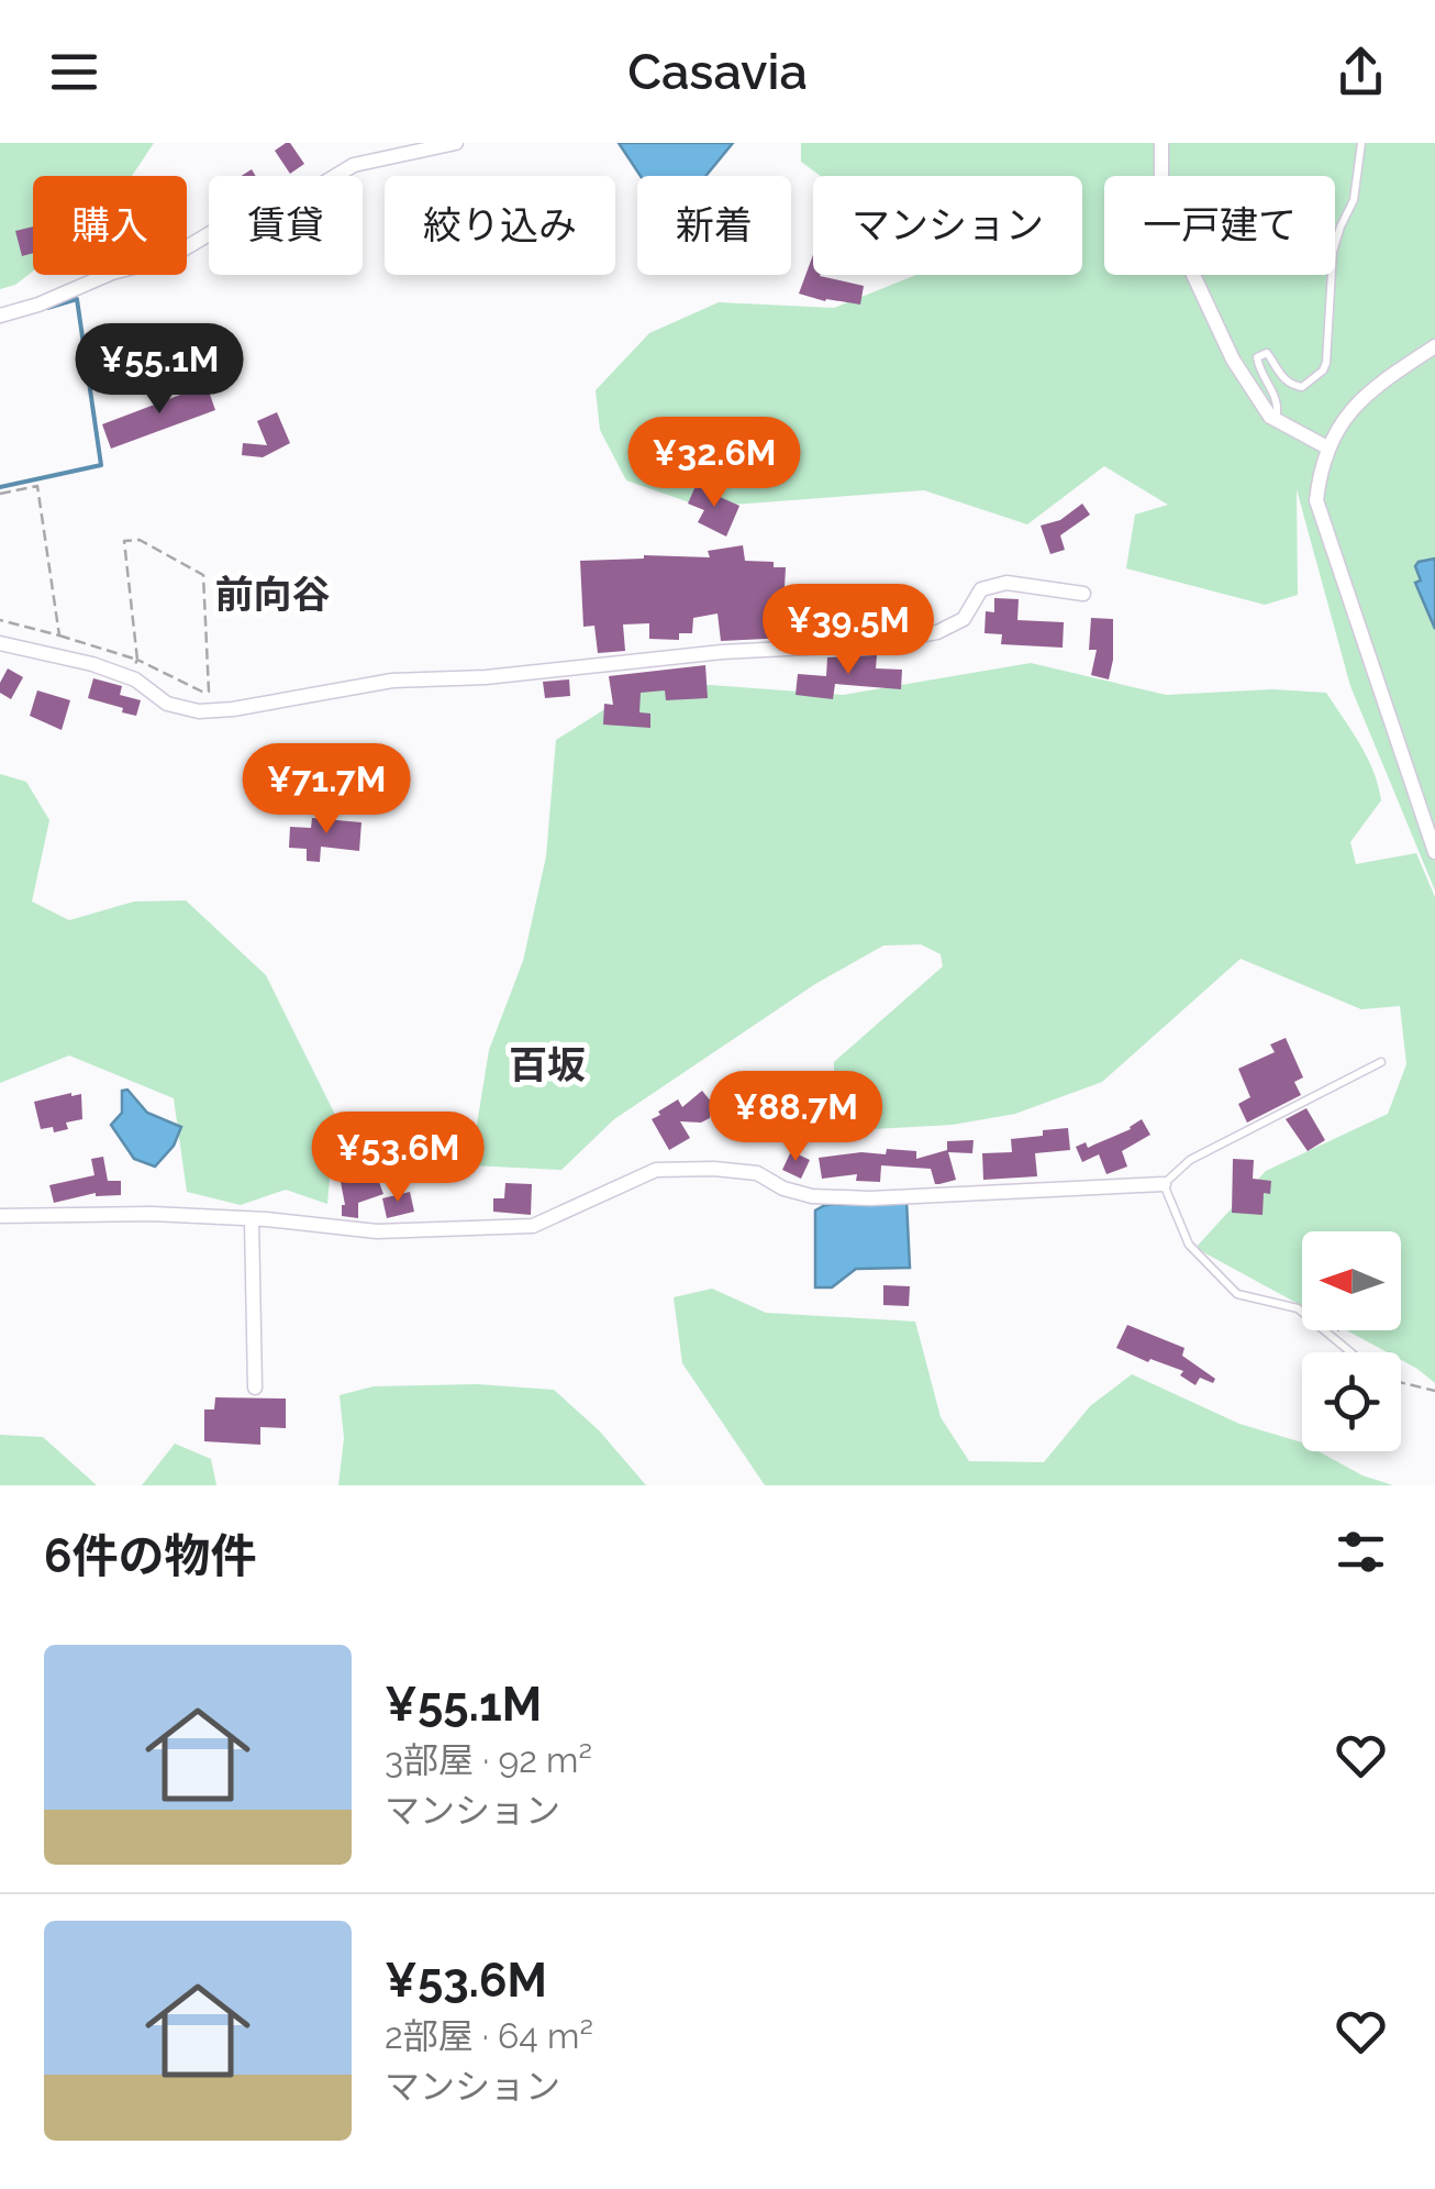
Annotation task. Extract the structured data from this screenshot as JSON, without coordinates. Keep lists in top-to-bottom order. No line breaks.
{"districts":["前向谷","百坂"],"north":"left","page":{"header":"Casavia","chip":["購入","賃貸","絞り込み","新着","マンション","一戸建て"],"price":["¥55.1M","¥32.6M","¥39.5M","¥71.7M","¥88.7M","¥53.6M"],"heading":"6件の物件","list":[{"name":"¥55.1M","note":"3部屋 · 92 m² · マンション"},{"name":"¥53.6M","note":"2部屋 · 64 m² · マンション"}]}}
